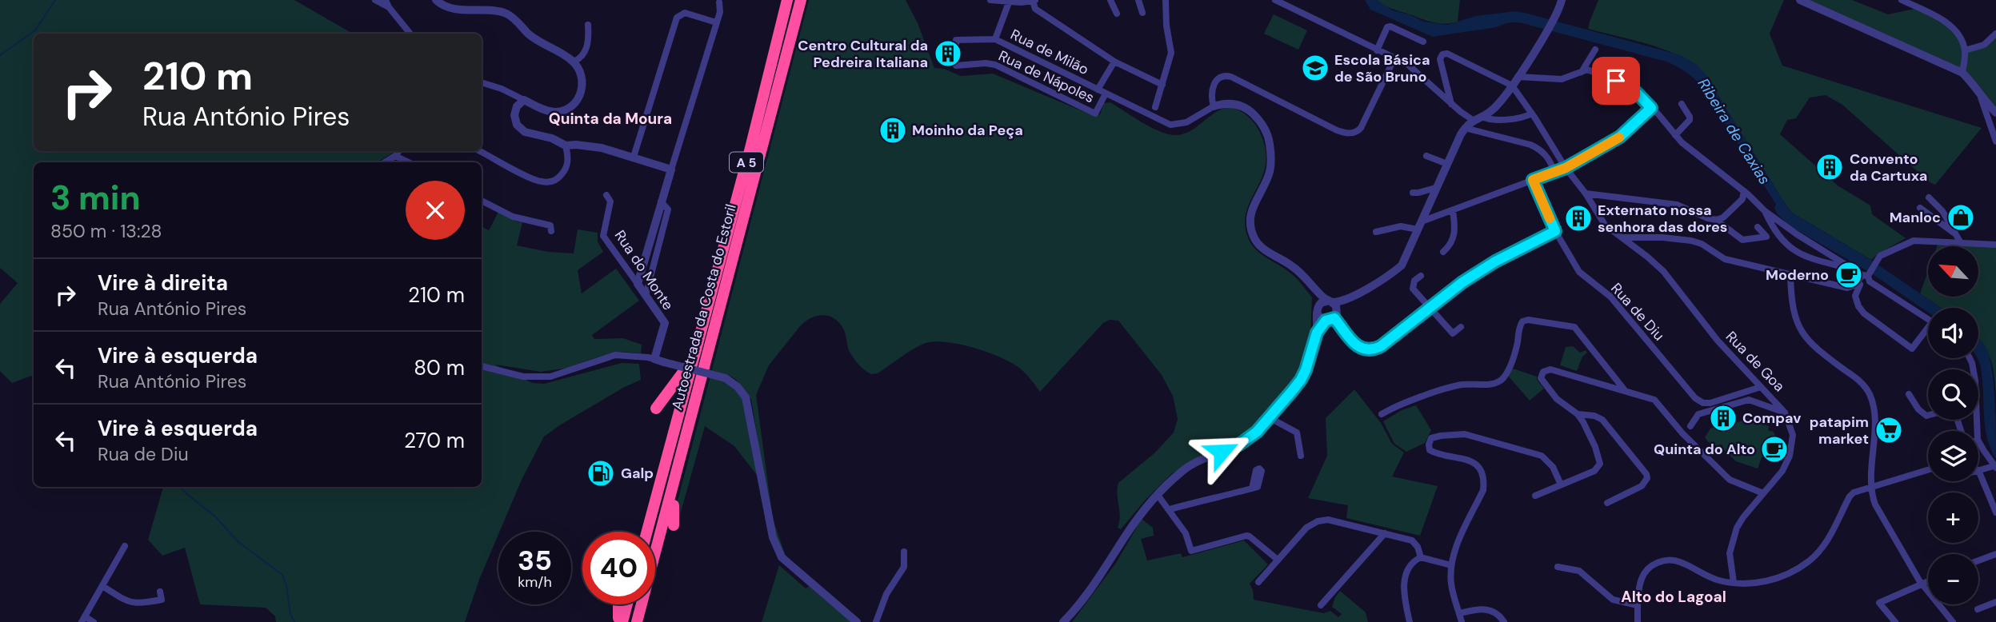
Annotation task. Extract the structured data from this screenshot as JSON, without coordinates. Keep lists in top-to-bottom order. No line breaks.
{"streets":{"highway":["A 5","Autoestrada da Costa do Estoril"],"street":["Rua de Milão","Rua de Nápoles","Rua do Monte","Rua de Diu","Rua de Goa"]},"crossings":[["Rua de Milão","Rua de Nápoles"],["Rua de Diu","Rua de Goa"]],"districts":["Quinta da Moura","Alto do Lagoal"],"water":["Ribeira de Caxias"],"places":{"building":["Centro Cultural da Pedreira Italiana","Moinho da Peça","Convento da Cartuxa","Externato nossa senhora das dores","Compav"],"school or university":["Escola Básica de São Bruno"],"shop":["Manloc"],"cafe":["Moderno","Quinta do Alto"],"supermarket":["patapim market"],"fuel station":["Galp"]},"north":"top left","page":{"turn":["210 m","Rua António Pires"],"heading":["3 min","850 m · 13:28"],"map_buttons":["+","−"],"list":[{"name":"Vire à direita","note":"Rua António Pires","value":"210 m"},{"name":"Vire à esquerda","note":"Rua António Pires","value":"80 m"},{"name":"Vire à esquerda","note":"Rua de Diu","value":"270 m"}],"speed":"35 km/h","limit":"40"}}
